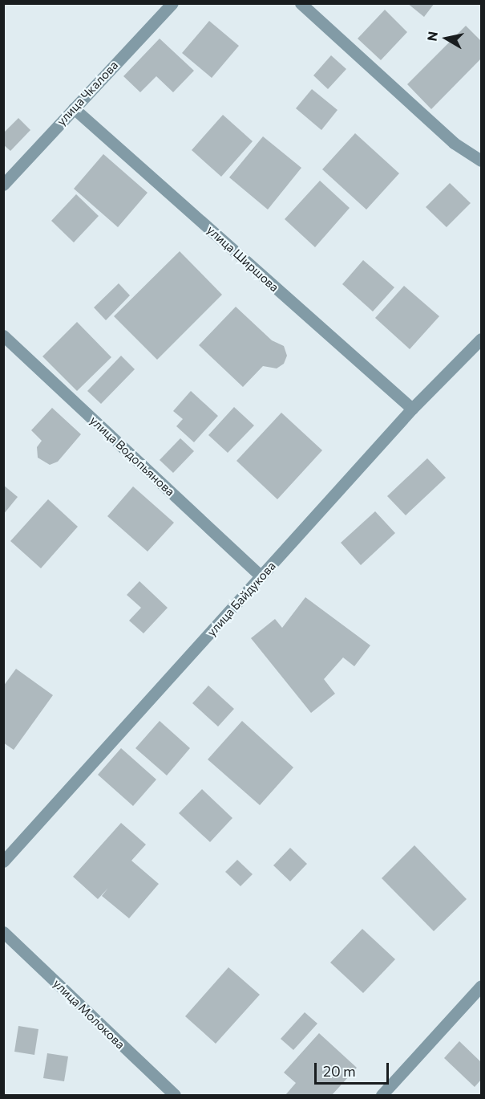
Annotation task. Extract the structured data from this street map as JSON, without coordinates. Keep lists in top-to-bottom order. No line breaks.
{"streets":{"street":["улица Чкалова","улица Ширшова","улица Водопьянова","улица Байдукова","улица Молокова"]},"crossings":[["улица Чкалова","улица Ширшова"],["улица Ширшова","улица Байдукова"],["улица Водопьянова","улица Байдукова"]],"scale_bar":"20 m","north":"left"}
